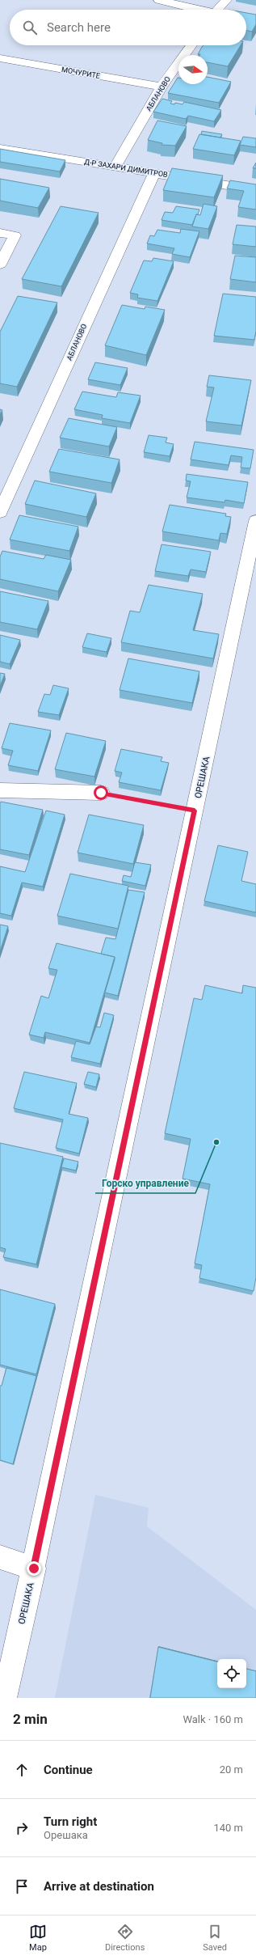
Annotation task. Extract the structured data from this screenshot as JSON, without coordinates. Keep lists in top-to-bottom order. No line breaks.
{"streets":{"street":["МОЧУРИТЕ","АБЛАНОВО","Д-Р ЗАХАРИ ДИМИТРОВ","ОРЕШАКА"]},"crossings":[["МОЧУРИТЕ","АБЛАНОВО"],["АБЛАНОВО","Д-Р ЗАХАРИ ДИМИТРОВ"]],"places":["Горско управление"],"north":"right","page":{"search":"Search here","heading":["2 min","Walk · 160 m"],"list":[["Continue","20 m"],["Turn right","Орешака","140 m"],"Arrive at destination"],"nav":["Map","Directions","Saved"]}}
